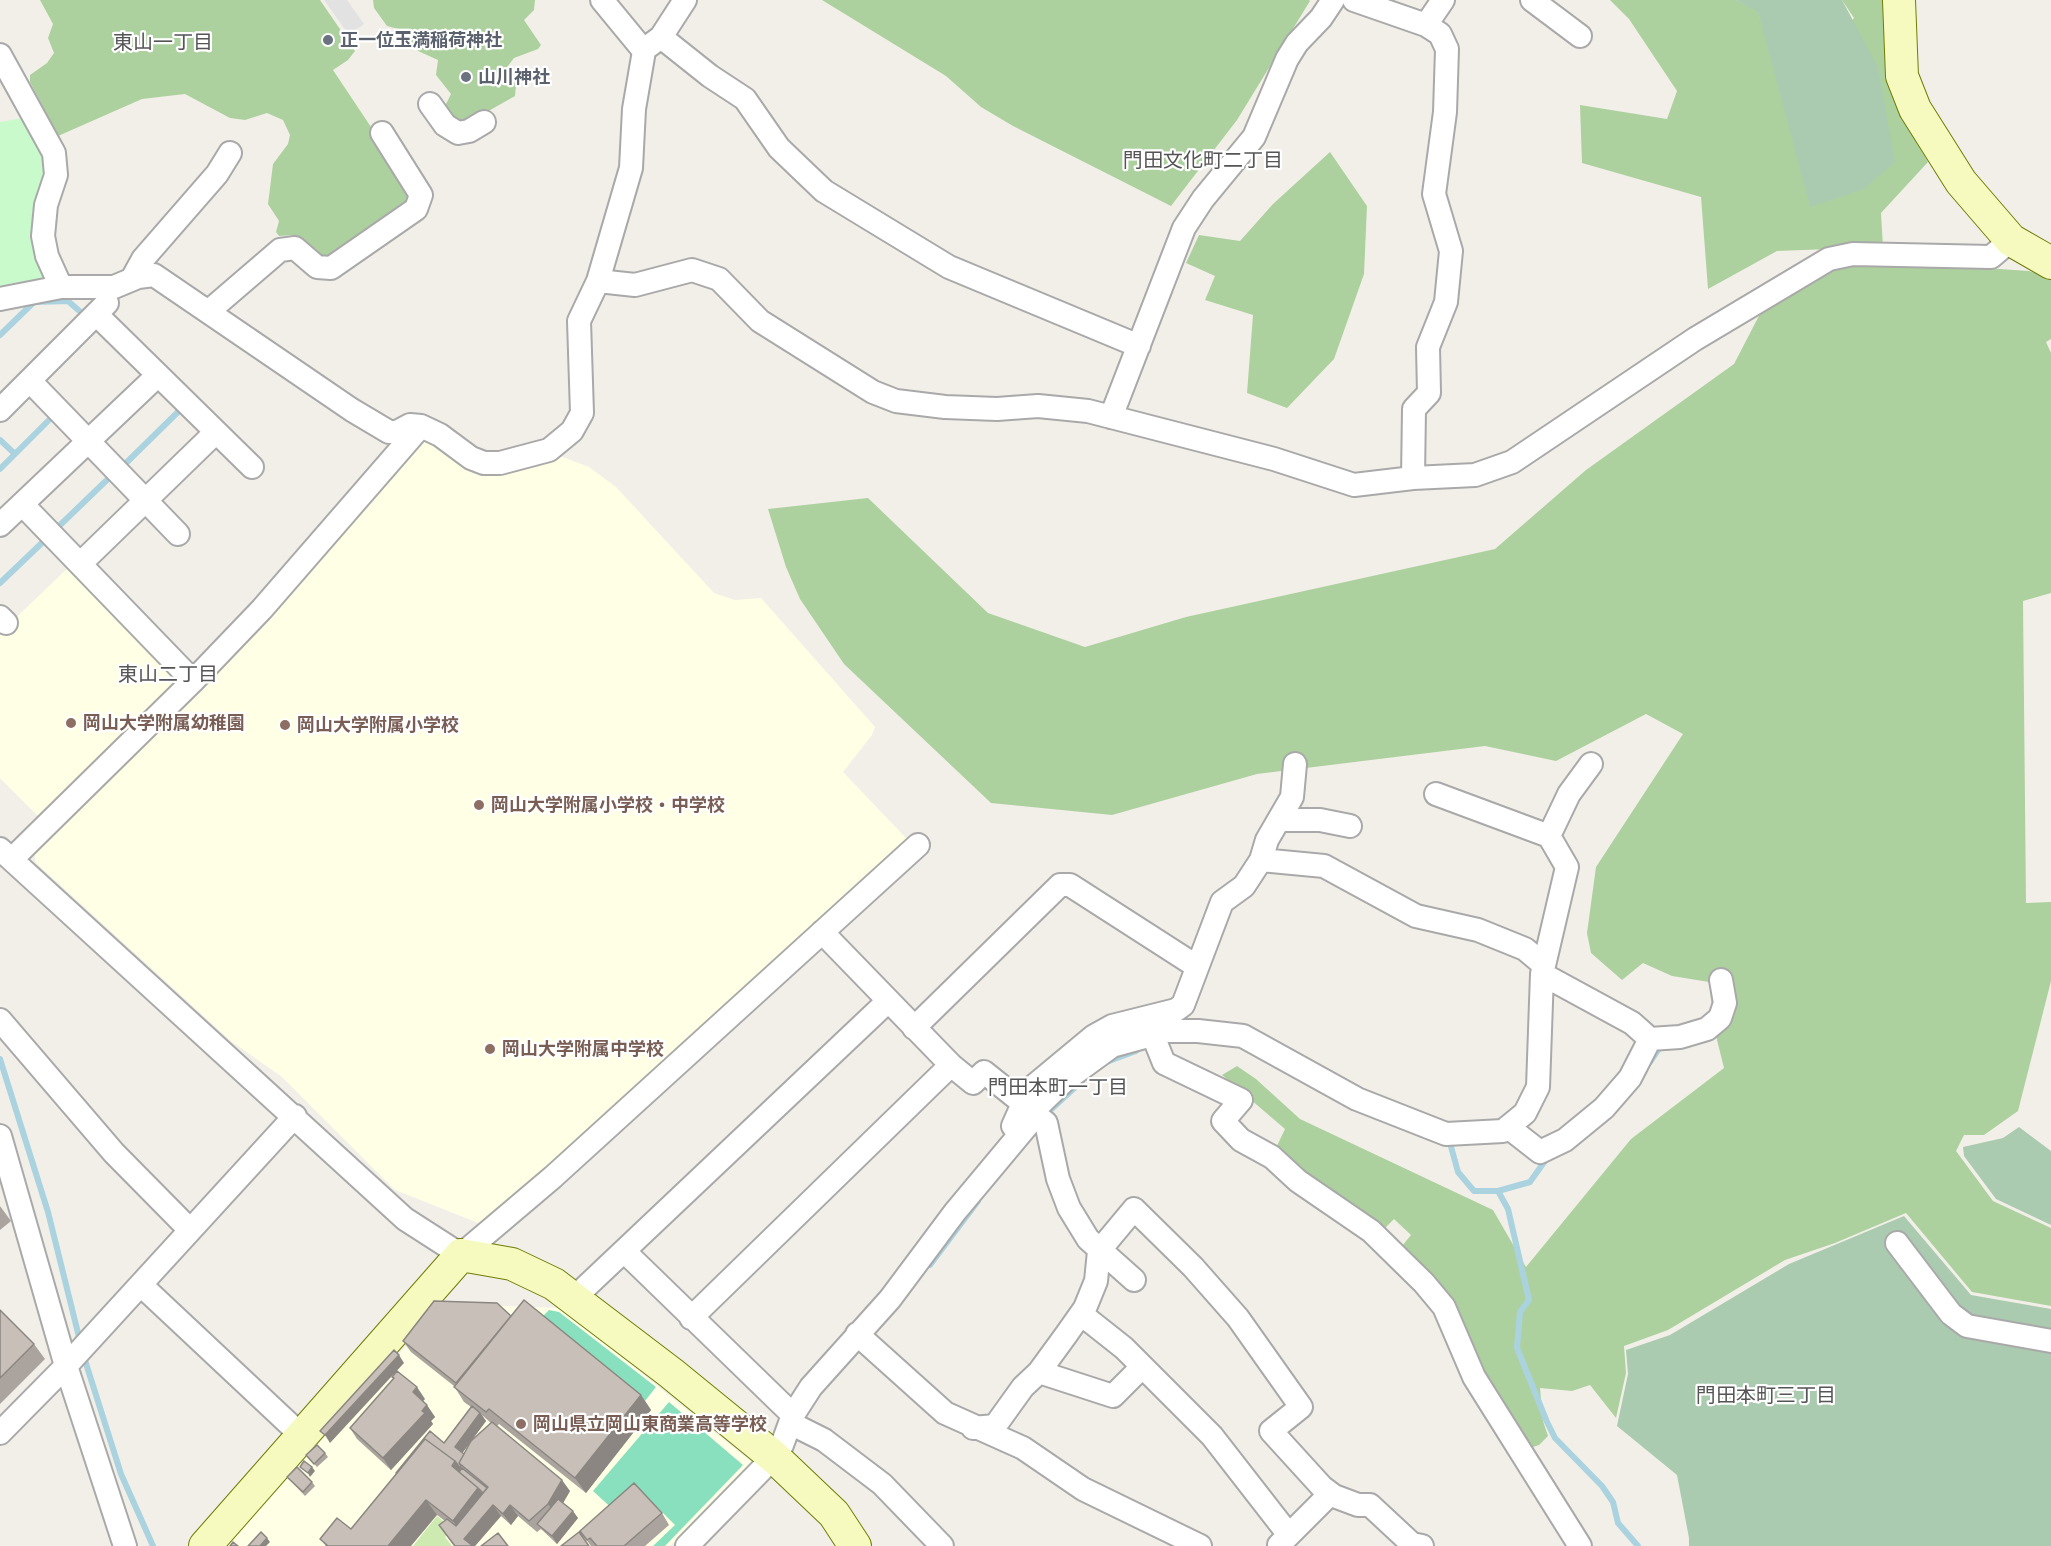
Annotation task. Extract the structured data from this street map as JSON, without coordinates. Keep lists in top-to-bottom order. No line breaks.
{"districts":["東山一丁目","門田文化町二丁目","東山二丁目","門田本町一丁目","門田本町三丁目"],"places":["正一位玉満稲荷神社","山川神社","岡山大学附属幼稚園","岡山大学附属小学校","岡山大学附属小学校・中学校","岡山大学附属中学校","岡山県立岡山東商業高等学校"]}
